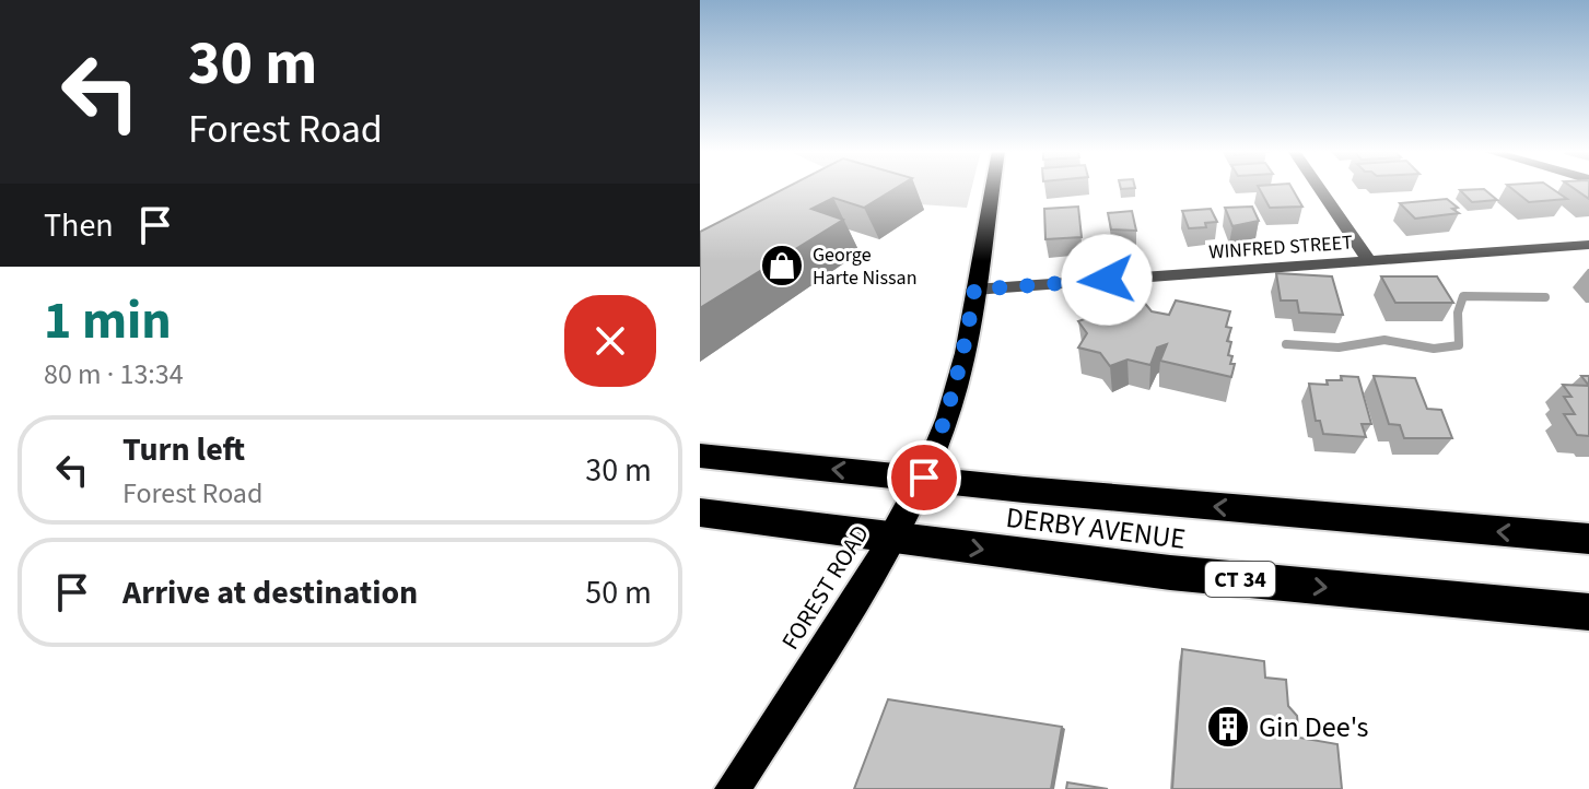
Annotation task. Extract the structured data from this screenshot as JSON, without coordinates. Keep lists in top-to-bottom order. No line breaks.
{"streets":{"highway":["DERBY AVENUE","CT 34"],"main road":["FOREST ROAD"],"street":["WINFRED STREET"]},"crossings":[["WINFRED STREET","FOREST ROAD"],["DERBY AVENUE","FOREST ROAD"]],"places":{"shop":["George Harte Nissan"],"building":["Gin Dee's"]},"page":{"turn":["30 m","Forest Road"],"then":"Then","heading":["1 min","80 m · 13:34"],"list":[{"name":"Turn left","note":"Forest Road","value":"30 m"},{"name":"Arrive at destination","value":"50 m"}]}}
